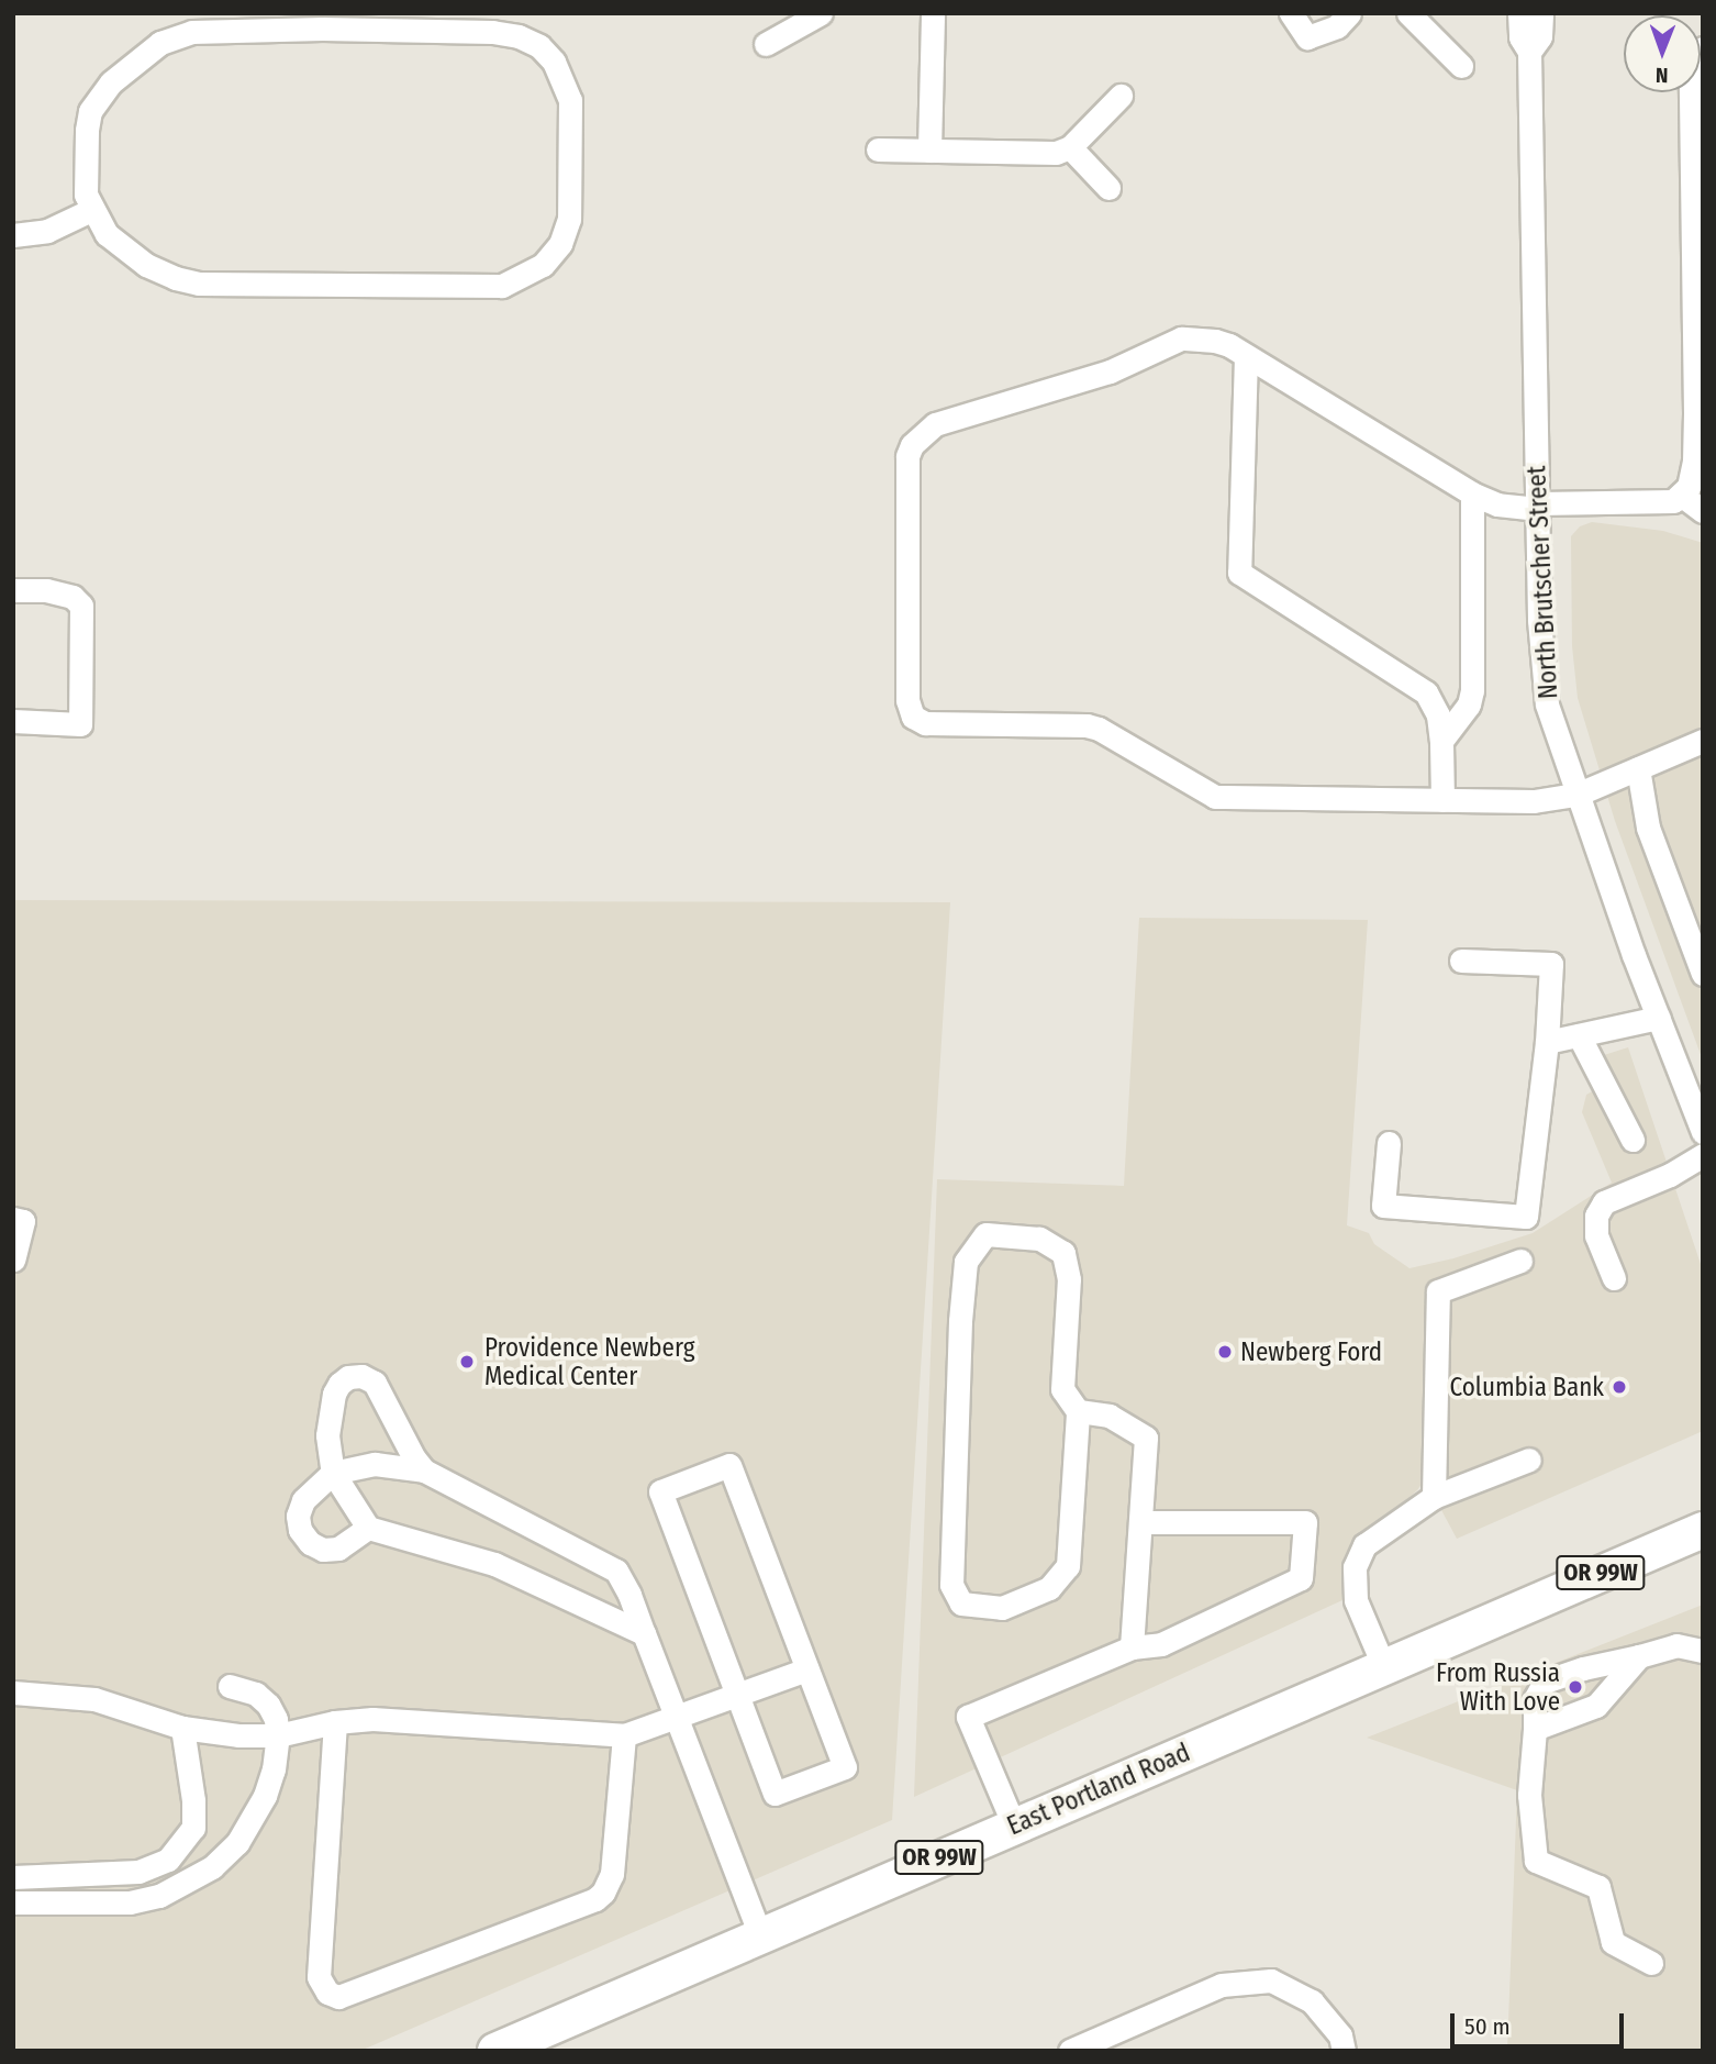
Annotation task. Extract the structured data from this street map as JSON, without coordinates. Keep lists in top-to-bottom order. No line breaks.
{"streets":{"highway":["OR 99W","East Portland Road"],"street":["North Brutscher Street"]},"places":["Newberg Ford","Providence Newberg Medical Center","Columbia Bank","From Russia With Love"],"scale_bar":"50 m","north":"bottom"}
